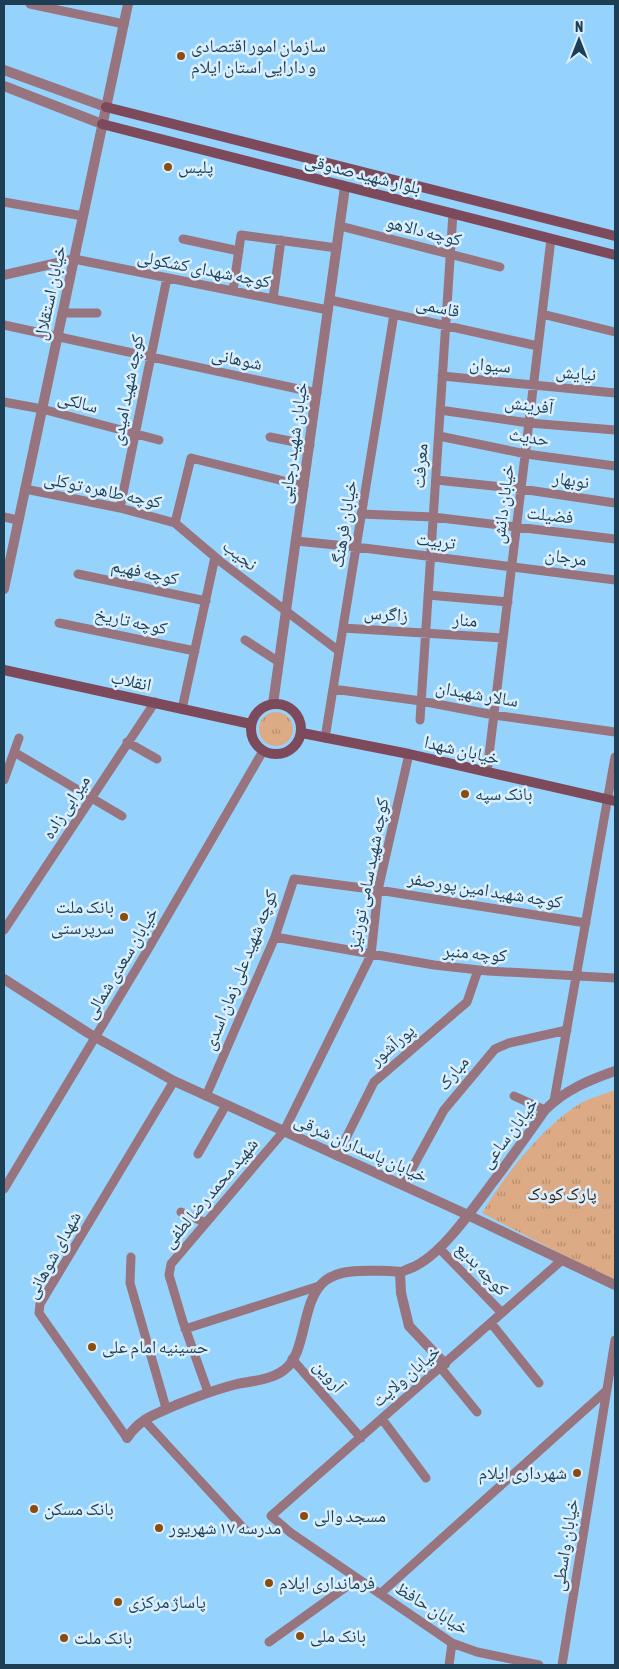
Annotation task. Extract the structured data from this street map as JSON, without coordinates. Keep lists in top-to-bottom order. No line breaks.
{"streets":{"main road":["بلوار شهید صدوقی","انقلاب","خیابان شهدا"],"street":["کوچه دالاهو","کوچه شهدای کشکولی","خیابان استقلال","قاسمی","شوهانی","سیوان","نیایش","کوچه شهید امیدی","سالکی","آفرینش","حدیث","خیابان شهید رجایی","معرفت","نوبهار","کوچه طاهره توکلی","خیابان دانش","فضیلت","خیابان فرهنگ","تربیت","نجیب","مرجان","کوچه فهیم","زاگرس","منار","کوچه تاریخ","سالار شهیدان","میرابی زاده","کوچه شهید سامی تورتیز","کوچه شهید امین پورصفر","کوچه منبر","خیابان سعدی شمالی","کوچه شهید علی زمان اسدی","پورآشور","مبارک","خیابان ساعی","خیابان پاسداران شرقی","شهید محمد رضا لطفی","شهدای شوهانی","کوچه بدیع","آروین","خیابان ولایت","خیابان واسطی","خیابان حافظ"]},"crossings":[["بلوار شهید صدوقی","خیابان استقلال"],["بلوار شهید صدوقی","خیابان شهید رجایی"],["بلوار شهید صدوقی","معرفت"],["بلوار شهید صدوقی","خیابان دانش"],["کوچه دالاهو","خیابان شهید رجایی"],["کوچه دالاهو","معرفت"],["کوچه شهدای کشکولی","خیابان استقلال"],["کوچه شهدای کشکولی","قاسمی"],["کوچه شهدای کشکولی","کوچه شهید امیدی"],["کوچه شهدای کشکولی","خیابان شهید رجایی"],["خیابان استقلال","شوهانی"],["خیابان استقلال","سالکی"],["خیابان استقلال","کوچه طاهره توکلی"],["قاسمی","خیابان شهید رجایی"],["قاسمی","معرفت"],["قاسمی","خیابان دانش"],["قاسمی","خیابان فرهنگ"],["شوهانی","کوچه شهید امیدی"],["شوهانی","خیابان شهید رجایی"],["سیوان","نیایش"],["سیوان","معرفت"],["سیوان","خیابان دانش"],["نیایش","خیابان دانش"],["کوچه شهید امیدی","سالکی"],["کوچه شهید امیدی","کوچه طاهره توکلی"],["آفرینش","معرفت"],["آفرینش","خیابان دانش"],["حدیث","معرفت"],["حدیث","خیابان دانش"],["خیابان شهید رجایی","تربیت"],["خیابان شهید رجایی","نجیب"],["خیابان شهید رجایی","انقلاب"],["خیابان شهید رجایی","خیابان شهدا"],["خیابان شهید رجایی","خیابان سعدی شمالی"],["معرفت","نوبهار"],["معرفت","فضیلت"],["معرفت","تربیت"],["معرفت","زاگرس"],["معرفت","منار"],["معرفت","سالار شهیدان"],["نوبهار","خیابان دانش"],["کوچه طاهره توکلی","نجیب"],["خیابان دانش","فضیلت"],["خیابان دانش","تربیت"],["خیابان دانش","مرجان"],["خیابان دانش","منار"],["خیابان دانش","سالار شهیدان"],["خیابان دانش","خیابان شهدا"],["فضیلت","خیابان فرهنگ"],["خیابان فرهنگ","تربیت"],["خیابان فرهنگ","نجیب"],["خیابان فرهنگ","زاگرس"],["خیابان فرهنگ","سالار شهیدان"],["خیابان فرهنگ","خیابان شهدا"],["تربیت","مرجان"],["زاگرس","منار"],["انقلاب","خیابان شهدا"],["انقلاب","میرابی زاده"],["انقلاب","خیابان سعدی شمالی"],["خیابان شهدا","کوچه شهید سامی تورتیز"],["خیابان شهدا","خیابان سعدی شمالی"],["کوچه شهید سامی تورتیز","کوچه شهید امین پورصفر"],["کوچه شهید سامی تورتیز","کوچه منبر"],["کوچه شهید سامی تورتیز","کوچه شهید علی زمان اسدی"],["کوچه شهید سامی تورتیز","خیابان پاسداران شرقی"],["کوچه شهید سامی تورتیز","شهید محمد رضا لطفی"],["کوچه شهید امین پورصفر","کوچه شهید علی زمان اسدی"],["کوچه منبر","کوچه شهید علی زمان اسدی"],["کوچه منبر","پورآشور"],["خیابان سعدی شمالی","خیابان پاسداران شرقی"],["کوچه شهید علی زمان اسدی","خیابان پاسداران شرقی"],["پورآشور","خیابان پاسداران شرقی"],["مبارک","خیابان پاسداران شرقی"],["خیابان ساعی","خیابان پاسداران شرقی"],["خیابان ساعی","کوچه بدیع"],["خیابان پاسداران شرقی","شهید محمد رضا لطفی"],["خیابان پاسداران شرقی","شهدای شوهانی"],["خیابان پاسداران شرقی","خیابان ولایت"],["کوچه بدیع","خیابان ولایت"],["آروین","خیابان ولایت"],["خیابان ولایت","خیابان حافظ"]],"parks":["پارک کودک"],"places":["سازمان امور اقتصادی و دارایی استان ایلام","پلیس","بانک سپه","بانک ملت سرپرستی","حسینیه امام علی","شهرداری ایلام","بانک مسکن","مسجد والی","مدرسه ۱۷ شهریور","فرمانداری ایلام","پاساژ مرکزی","بانک ملی","بانک ملت"],"north":"top"}
